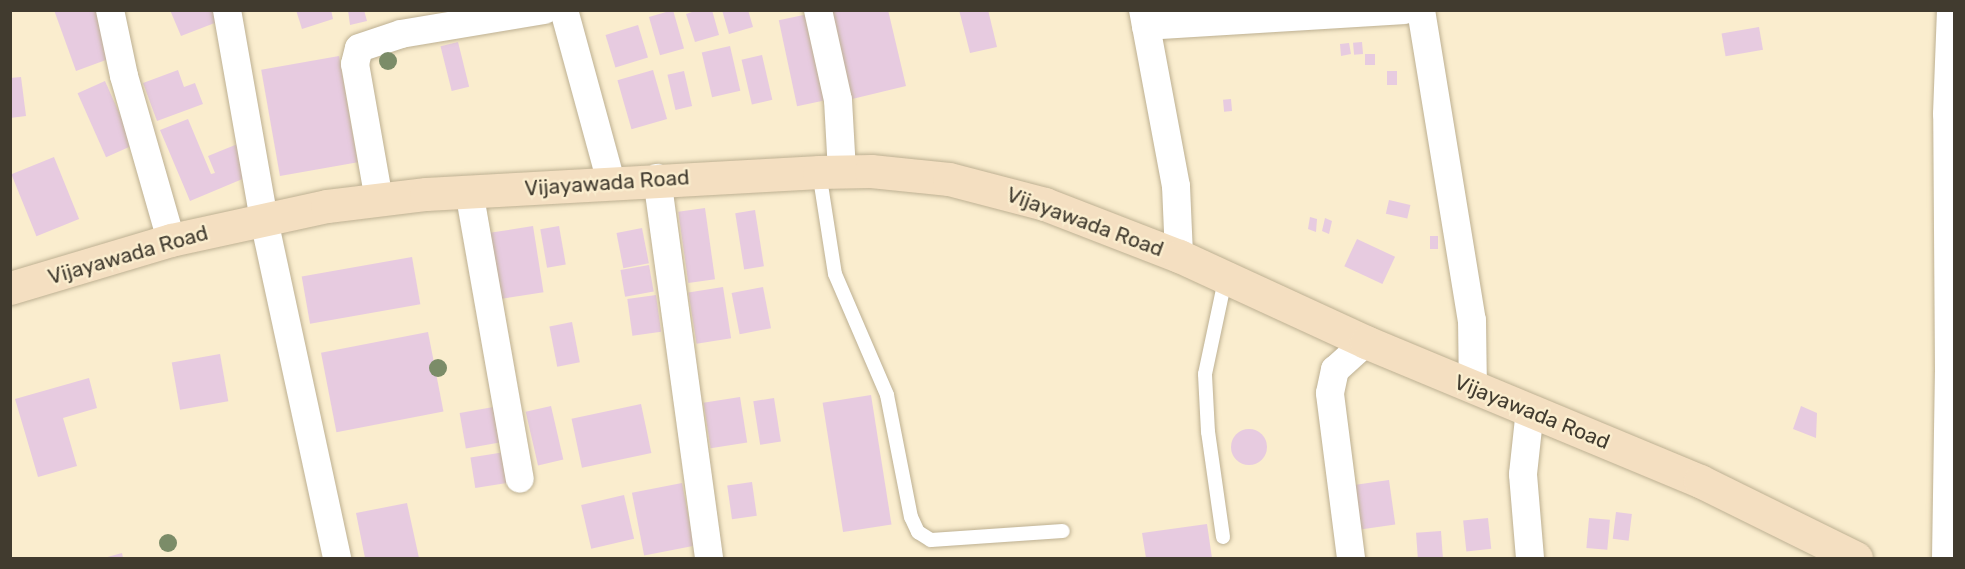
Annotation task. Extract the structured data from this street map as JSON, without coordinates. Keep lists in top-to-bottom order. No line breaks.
{"streets":{"main road":["Vijayawada Road"]}}
